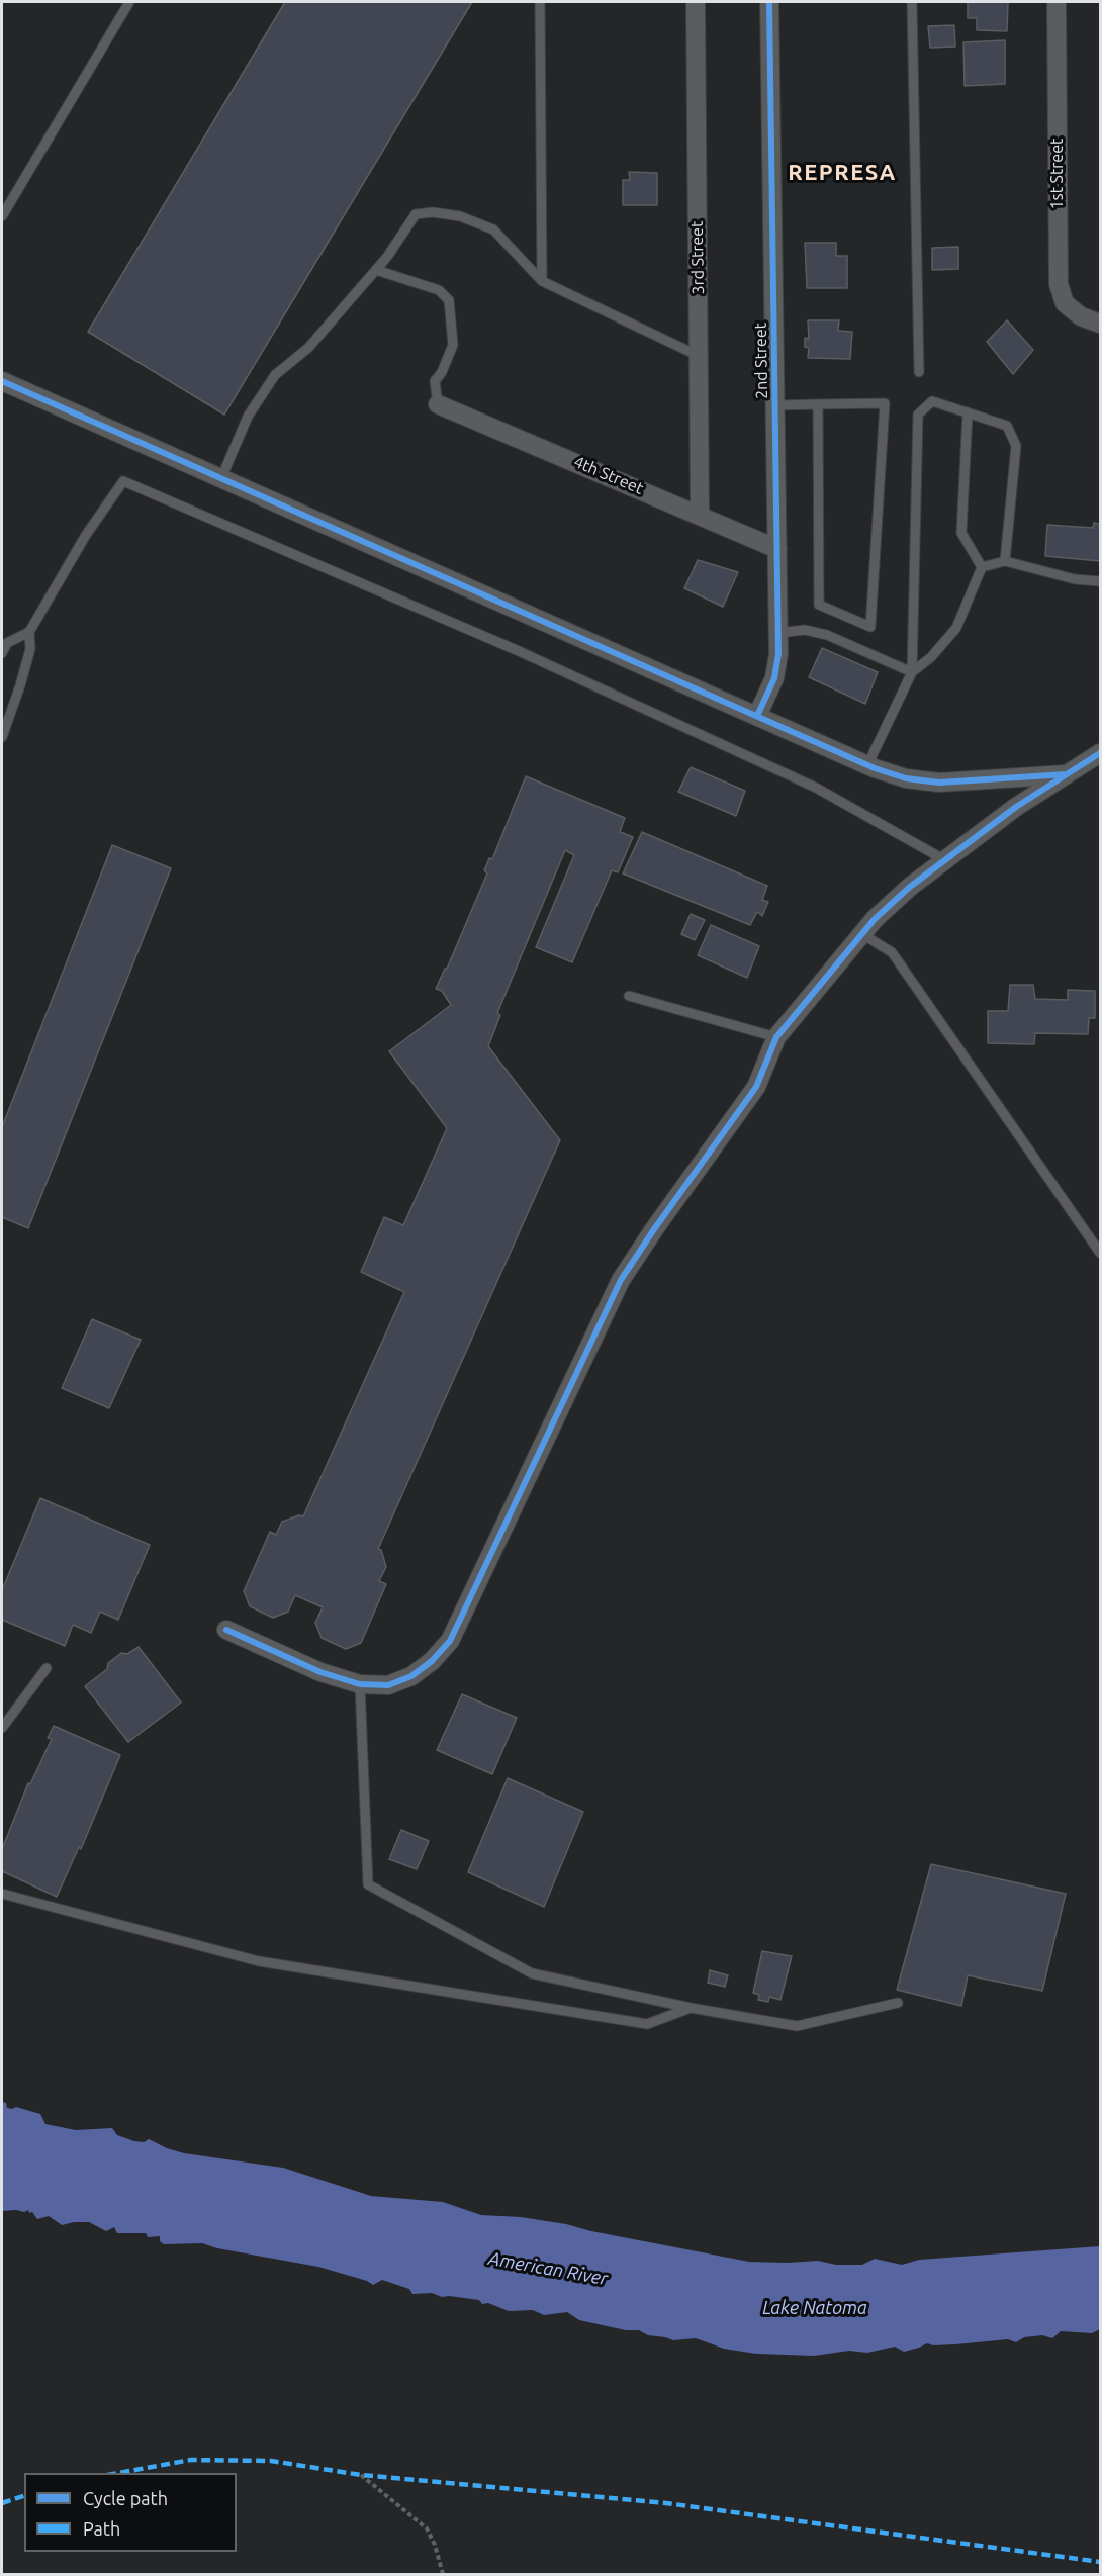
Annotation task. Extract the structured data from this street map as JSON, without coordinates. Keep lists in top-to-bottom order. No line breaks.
{"streets":{"street":["1st Street","3rd Street","2nd Street","4th Street"]},"crossings":[["3rd Street","4th Street"],["2nd Street","4th Street"]],"districts":["REPRESA"],"water":["American River","Lake Natoma"],"legend":["Cycle path","Path"]}
